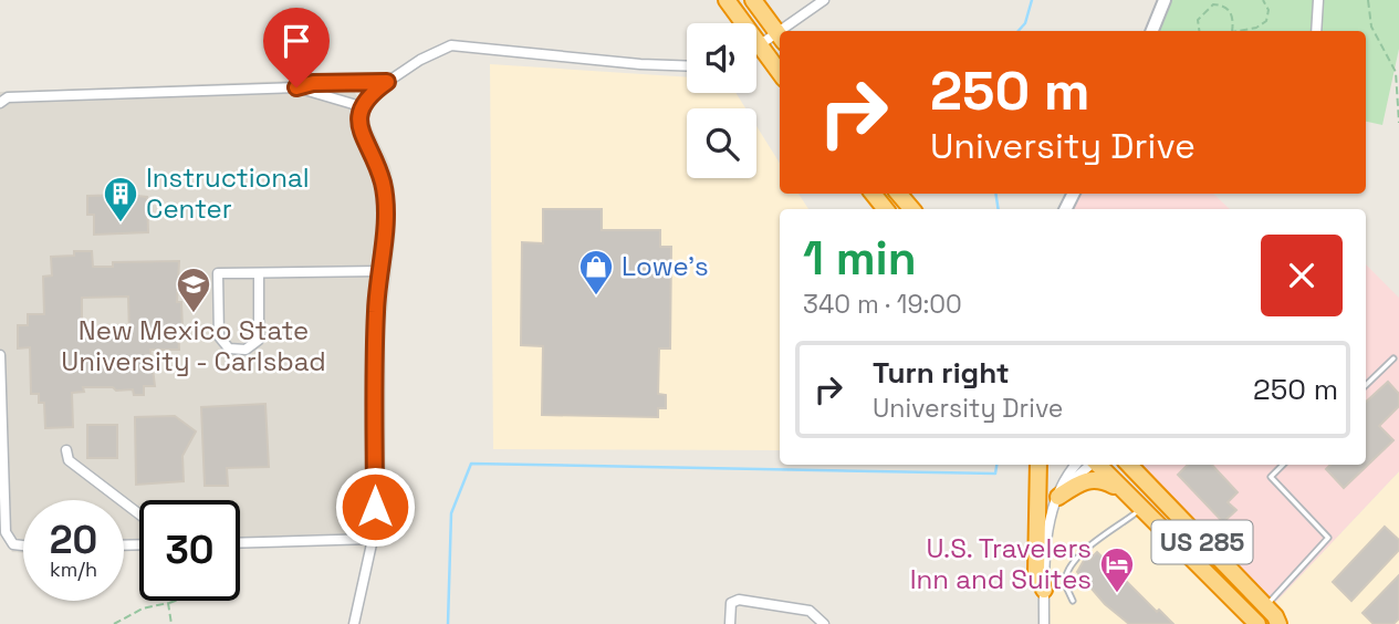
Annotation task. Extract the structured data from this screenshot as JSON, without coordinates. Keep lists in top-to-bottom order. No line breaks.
{"streets":{"highway":["US 285"]},"places":{"building":["Instructional Center"],"shop":["Lowe's"],"school or university":["New Mexico State University - Carlsbad"],"hotel":["U.S. Travelers Inn and Suites"]},"page":{"turn":["250 m","University Drive"],"heading":["1 min","340 m · 19:00"],"list":[{"name":"Turn right","note":"University Drive","value":"250 m"}],"speed":"20 km/h","limit":"30"}}
